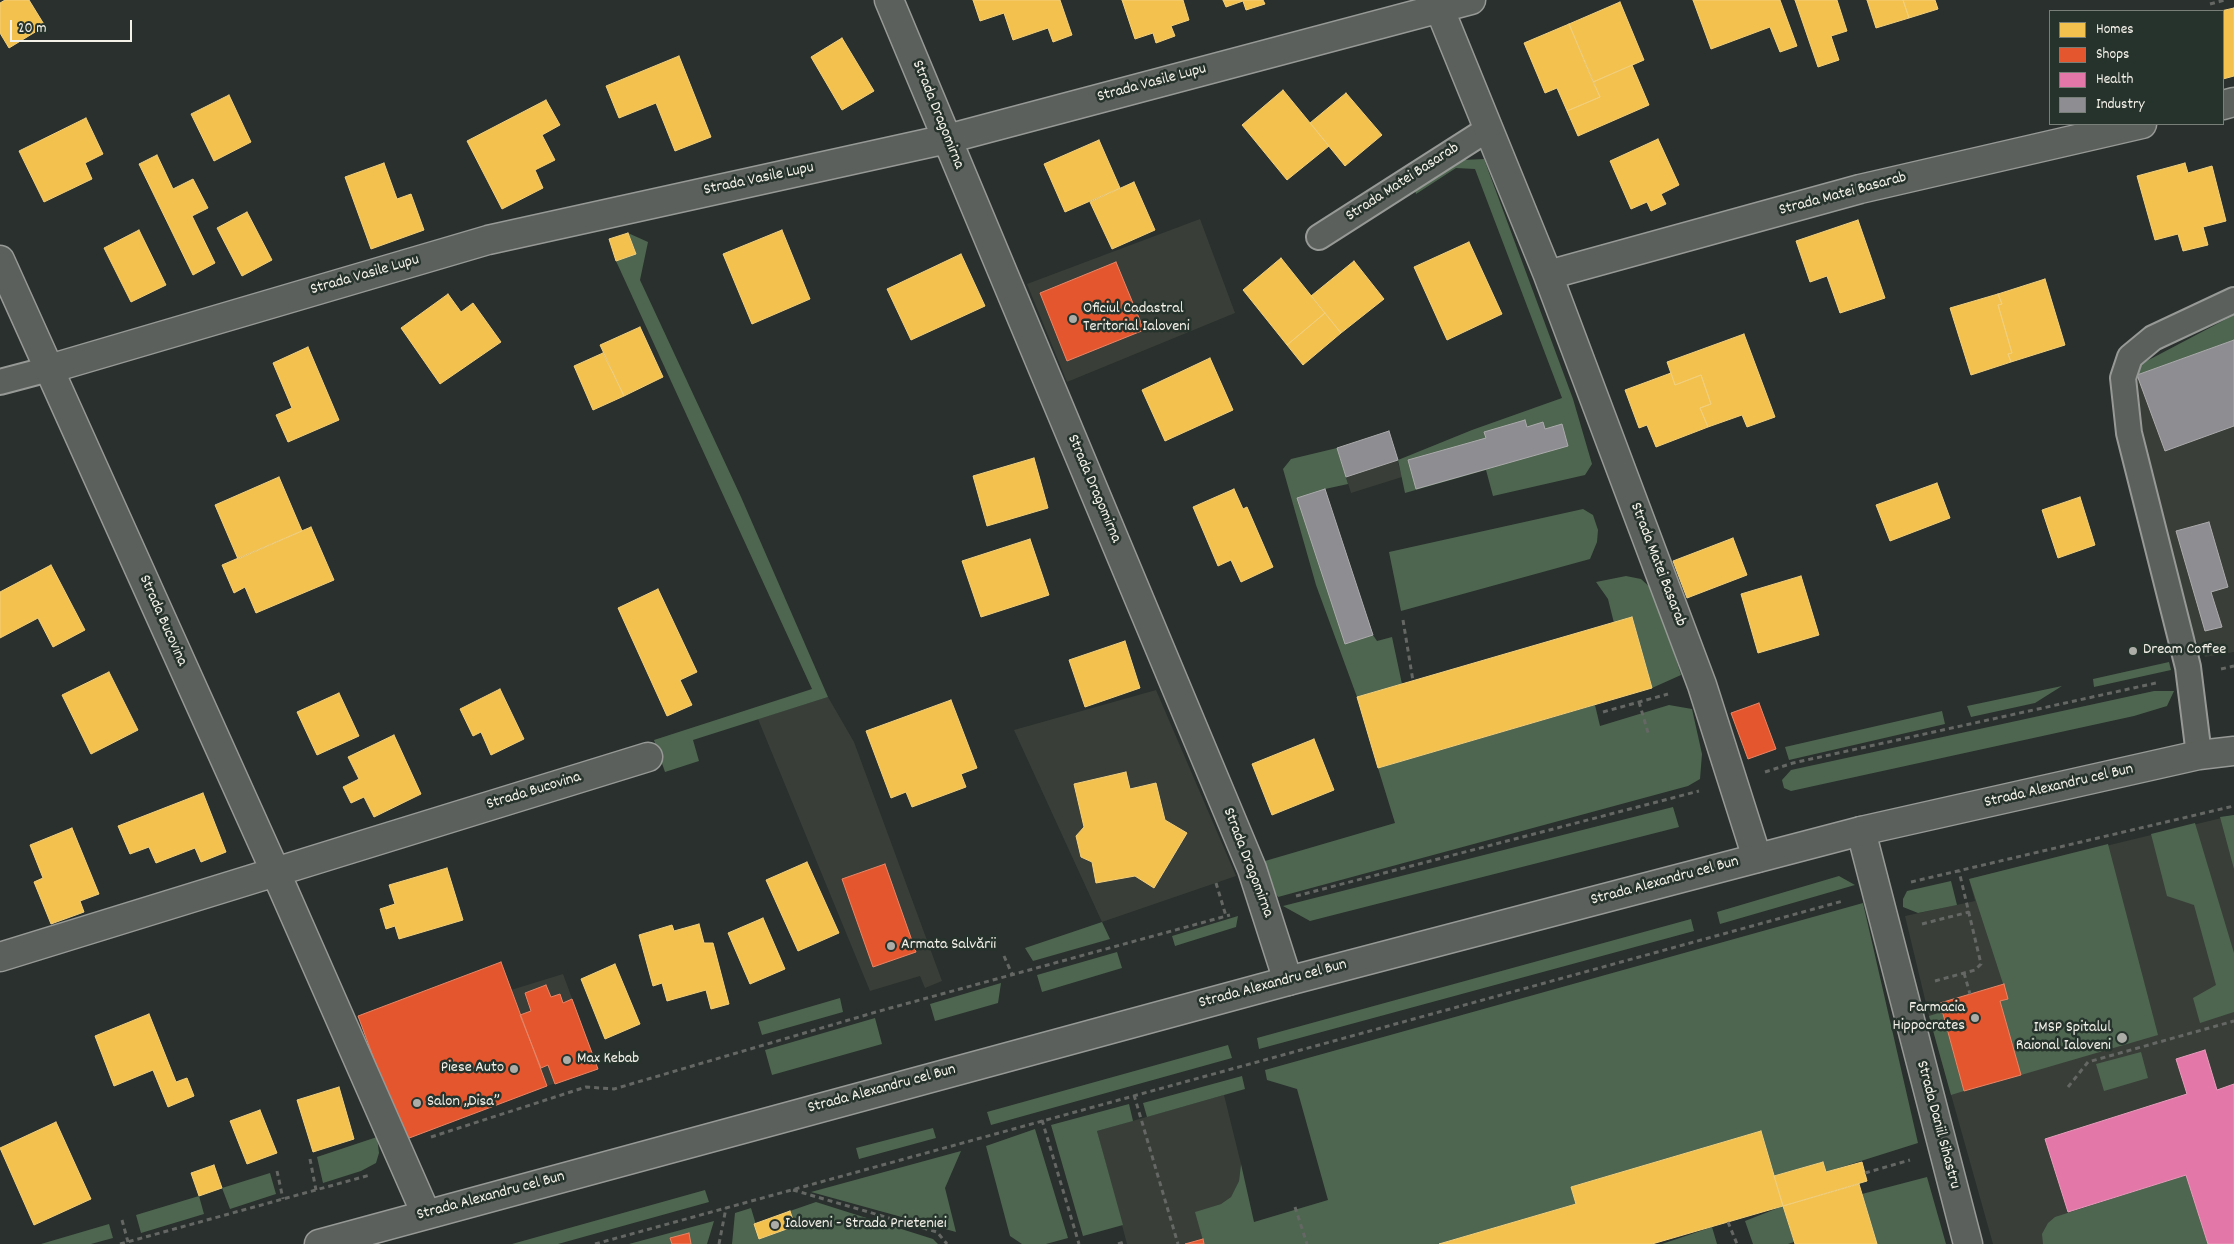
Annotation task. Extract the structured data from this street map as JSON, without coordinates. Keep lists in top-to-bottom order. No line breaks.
{"streets":{"street":["Strada Vasile Lupu","Strada Dragomirna","Strada Matei Basarab","Strada Bucovina","Strada Alexandru cel Bun","Strada Daniil Sihastru"]},"crossings":[["Strada Vasile Lupu","Strada Dragomirna"],["Strada Vasile Lupu","Strada Matei Basarab"],["Strada Vasile Lupu","Strada Bucovina"],["Strada Dragomirna","Strada Alexandru cel Bun"],["Strada Matei Basarab","Strada Alexandru cel Bun"],["Strada Bucovina","Strada Alexandru cel Bun"],["Strada Alexandru cel Bun","Strada Daniil Sihastru"]],"places":["Oficiul Cadastral Teritorial Ialoveni","Dream Coffee","Armata Salvării","Farmacia Hippocrates","IMSP Spitalul Raional Ialoveni","Max Kebab","Piese Auto","Salon „Disa”","Ialoveni - Strada Prieteniei"],"legend":["Homes","Shops","Health","Industry"],"scale_bar":"20 m"}
